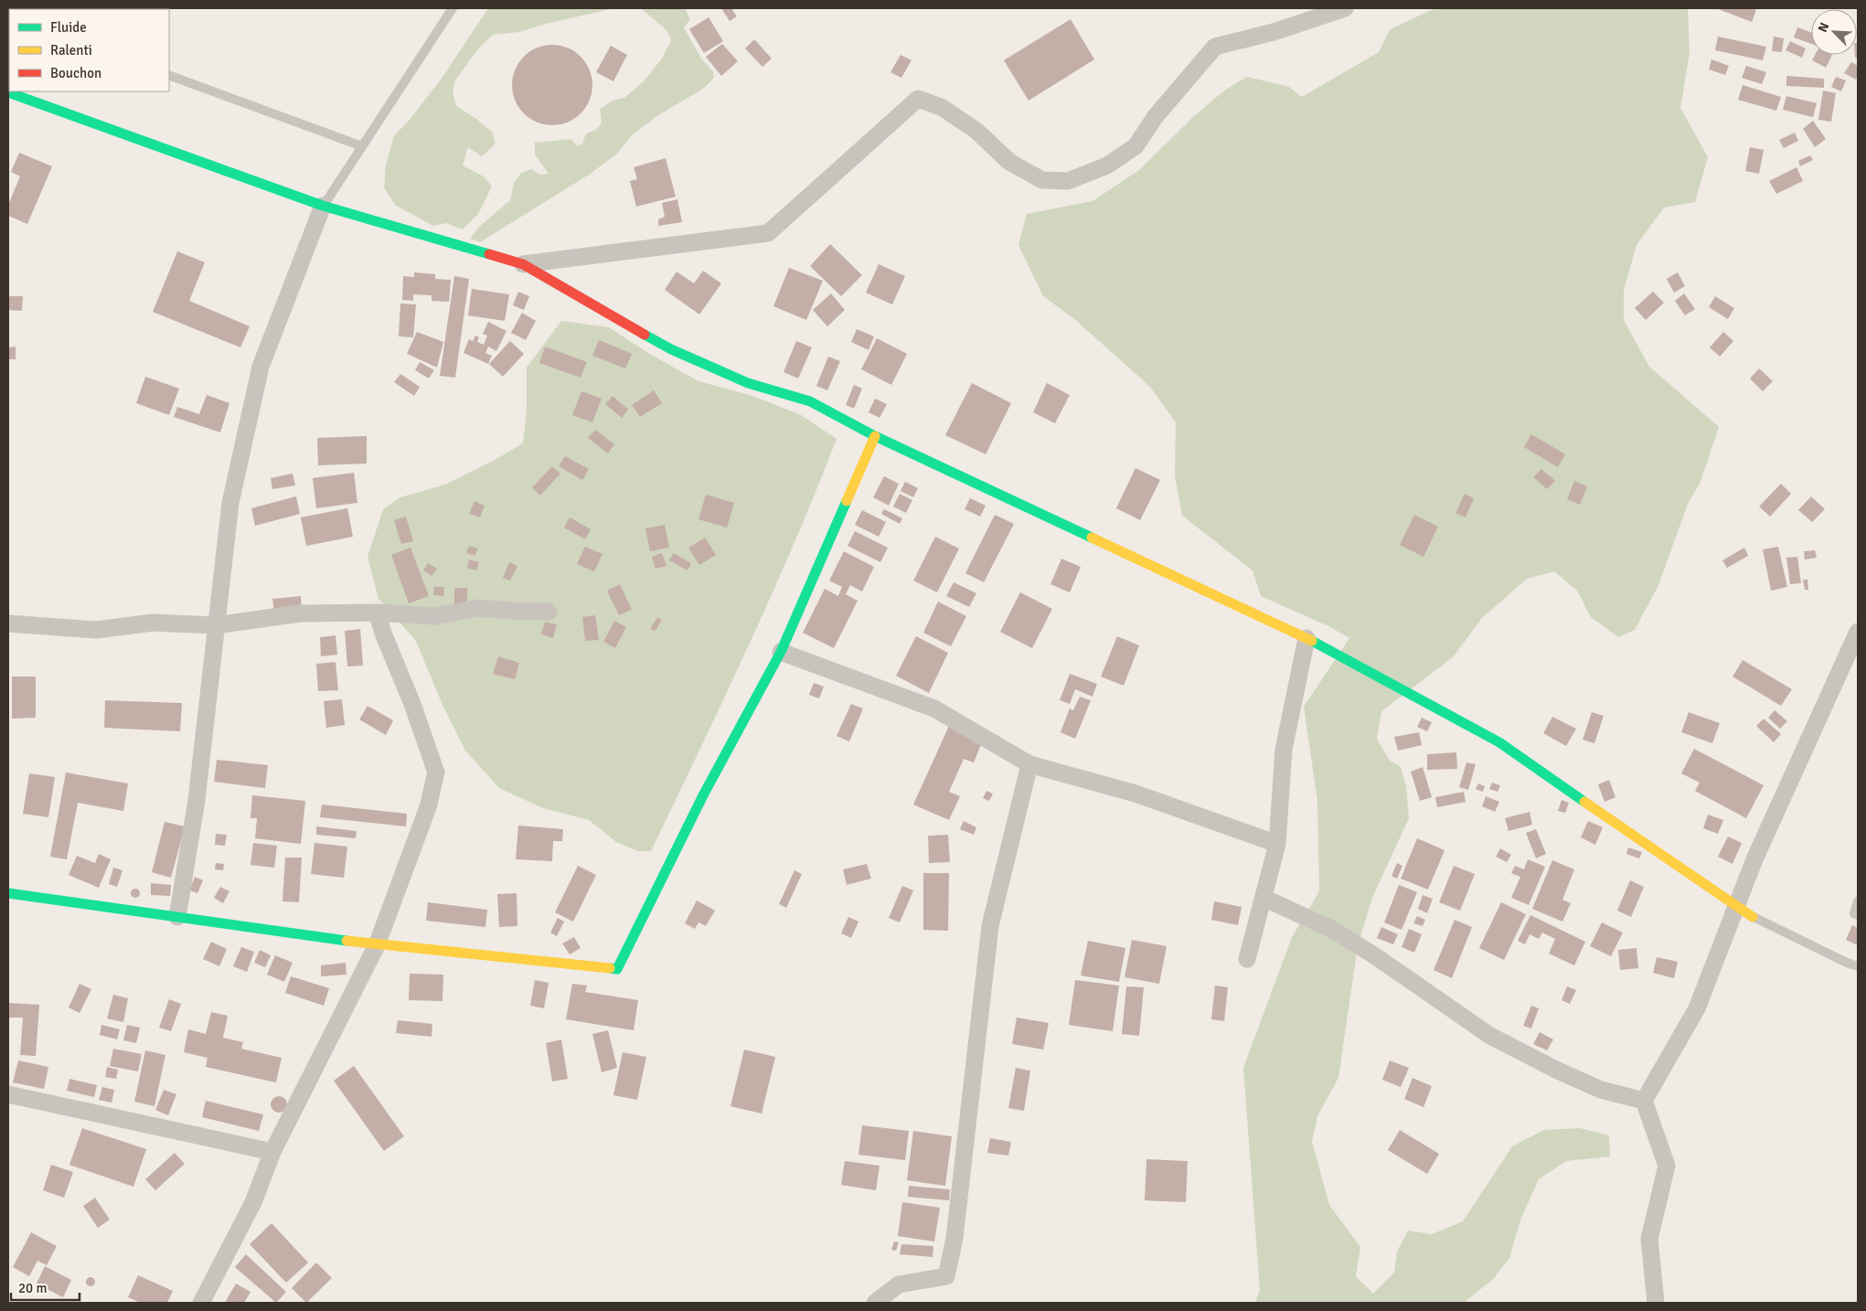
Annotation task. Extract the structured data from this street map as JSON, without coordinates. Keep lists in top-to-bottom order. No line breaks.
{"legend":["Fluide","Ralenti","Bouchon"],"scale_bar":"20 m","north":"top left"}
